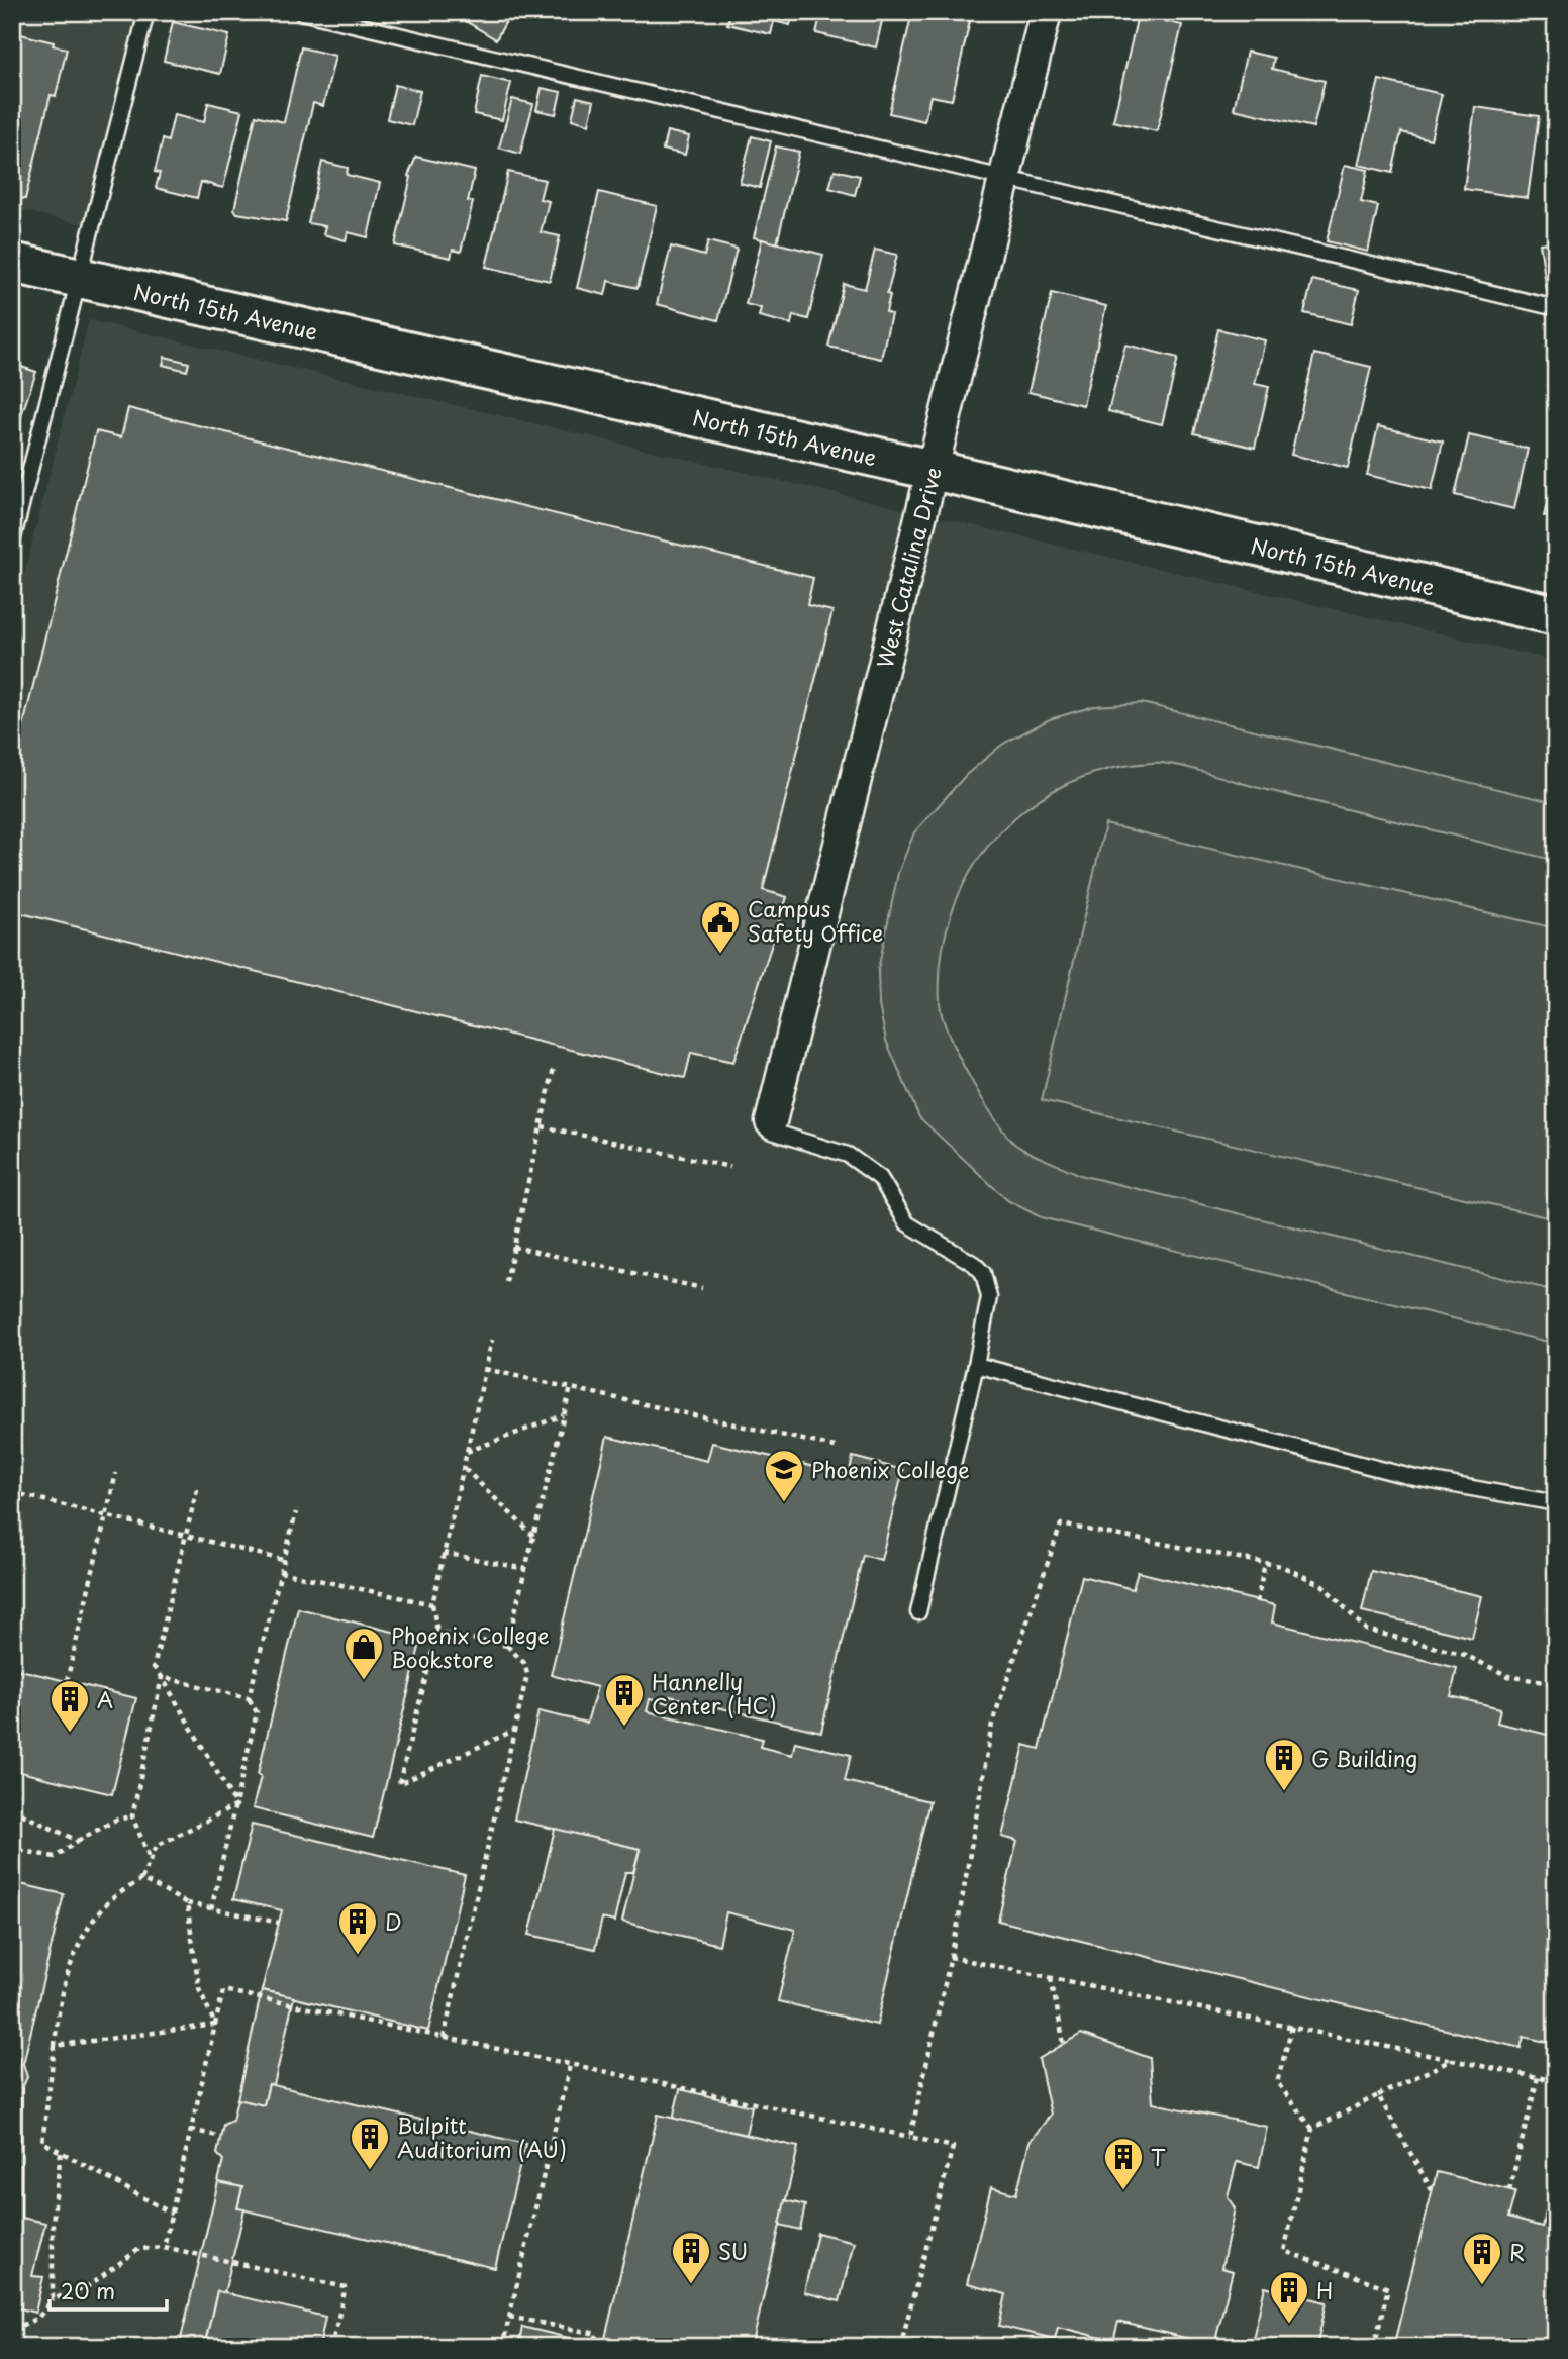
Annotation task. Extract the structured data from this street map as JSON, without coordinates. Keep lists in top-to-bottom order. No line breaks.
{"streets":{"street":["North 15th Avenue","West Catalina Drive"]},"crossings":[["North 15th Avenue","West Catalina Drive"]],"places":{"public building":["Campus Safety Office"],"school or university":["Phoenix College"],"shop":["Phoenix College Bookstore"],"building":["Hannelly Center (HC)","A","G Building","D","Bulpitt Auditorium (AU)","T","SU","R","H"]},"scale_bar":"20 m"}
